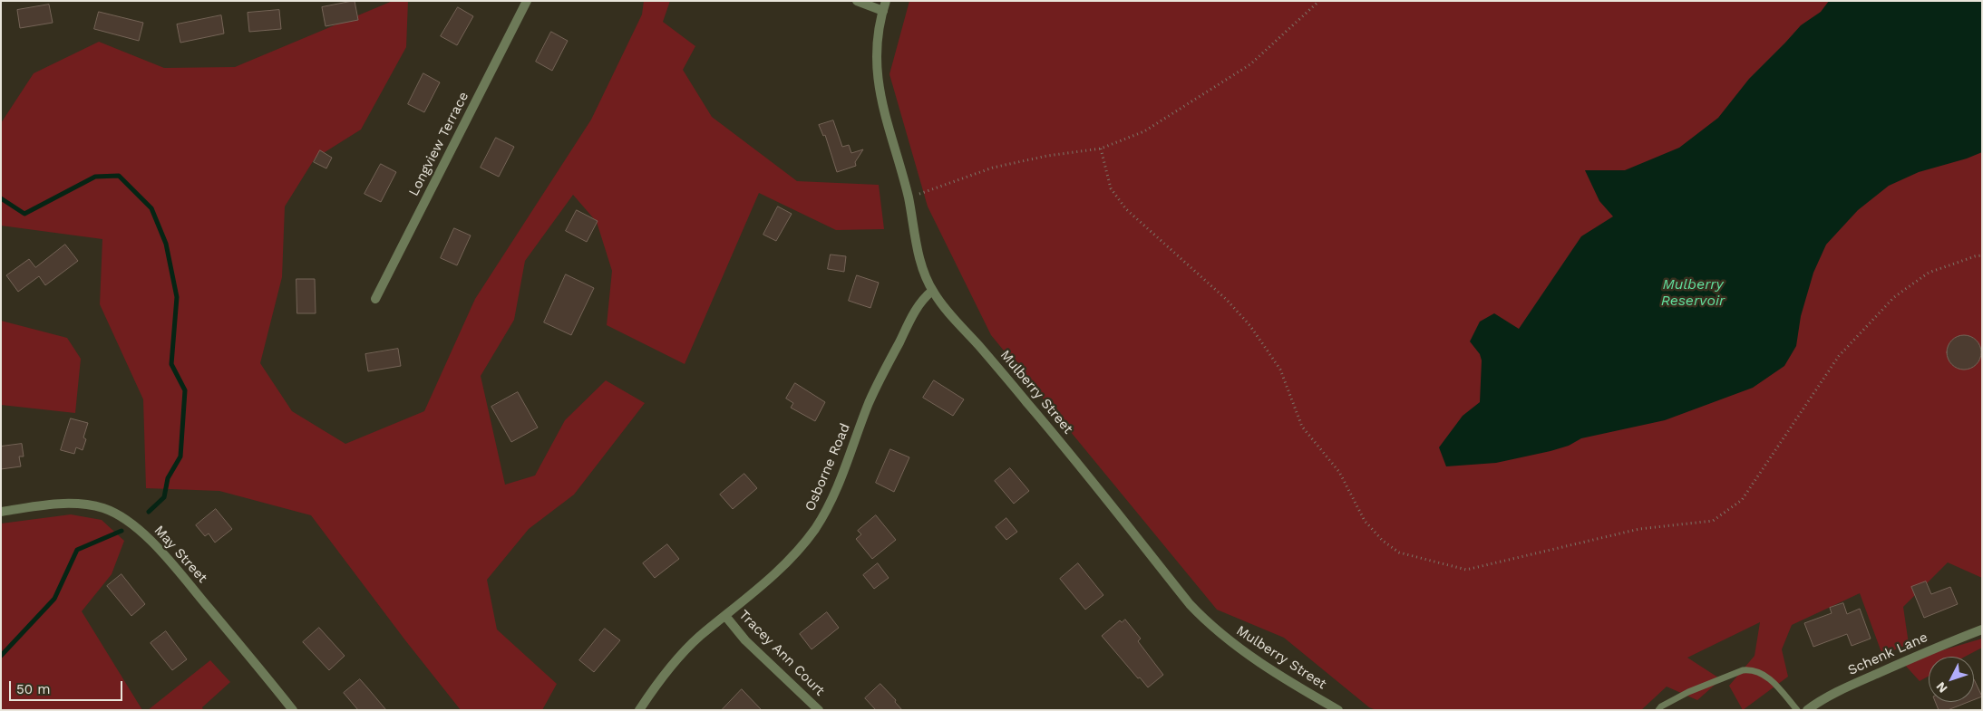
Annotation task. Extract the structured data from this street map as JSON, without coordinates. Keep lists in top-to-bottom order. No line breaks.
{"streets":{"street":["Longview Terrace","Mulberry Street","Osborne Road","May Street","Tracey Ann Court","Schenk Lane"]},"crossings":[["Mulberry Street","Osborne Road"],["Osborne Road","Tracey Ann Court"]],"water":["Mulberry Reservoir"],"scale_bar":"50 m","north":"bottom left"}
